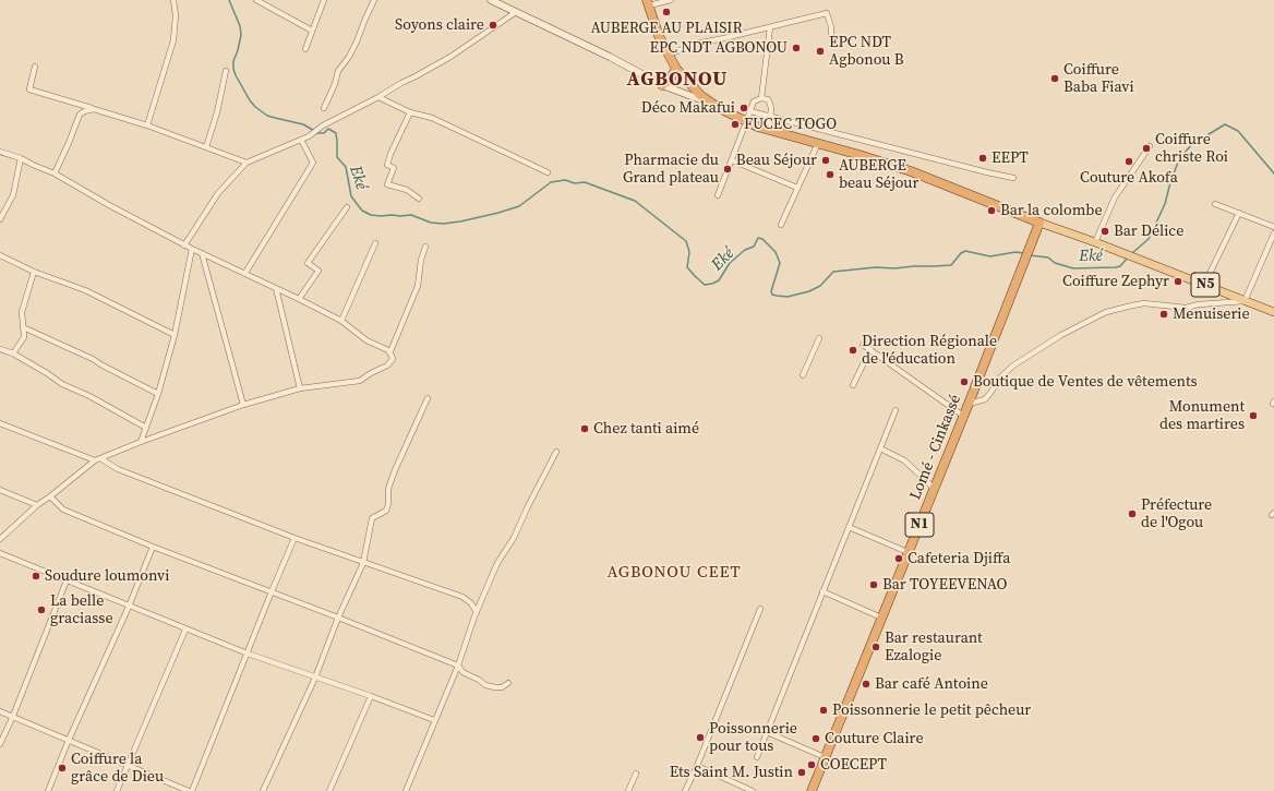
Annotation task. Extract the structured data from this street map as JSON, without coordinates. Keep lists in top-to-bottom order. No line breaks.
{"streets":{"highway":["Lomé - Cinkassé","N1"],"main road":["N5"]},"crossings":[["N5","Lomé - Cinkassé"]],"districts":["AGBONOU","AGBONOU CEET"],"water":["Eké"],"places":["AUBERGE AU PLAISIR","Soyons claire","EPC NDT AGBONOU","EPC NDT Agbonou B","Coiffure Baba Fiavi","Déco Makafui","FUCEC TOGO","Coiffure christe Roi","EEPT","Beau Séjour","Couture Akofa","Pharmacie du Grand plateau","AUBERGE beau Séjour","Bar la colombe","Bar Délice","Coiffure Zephyr","Menuiserie","Direction Régionale de l'éducation","Boutique de Ventes de vêtements","Monument des martires","Chez tanti aimé","Préfecture de l'Ogou","Cafeteria Djiffa","Soudure loumonvi","Bar TOYEEVENAO","La belle graciasse","Bar restaurant Ezalogie","Bar café Antoine","Poissonnerie le petit pêcheur","Poissonnerie pour tous","Couture Claire","COECEPT","Coiffure la grâce de Dieu","Ets Saint M. Justin"]}
